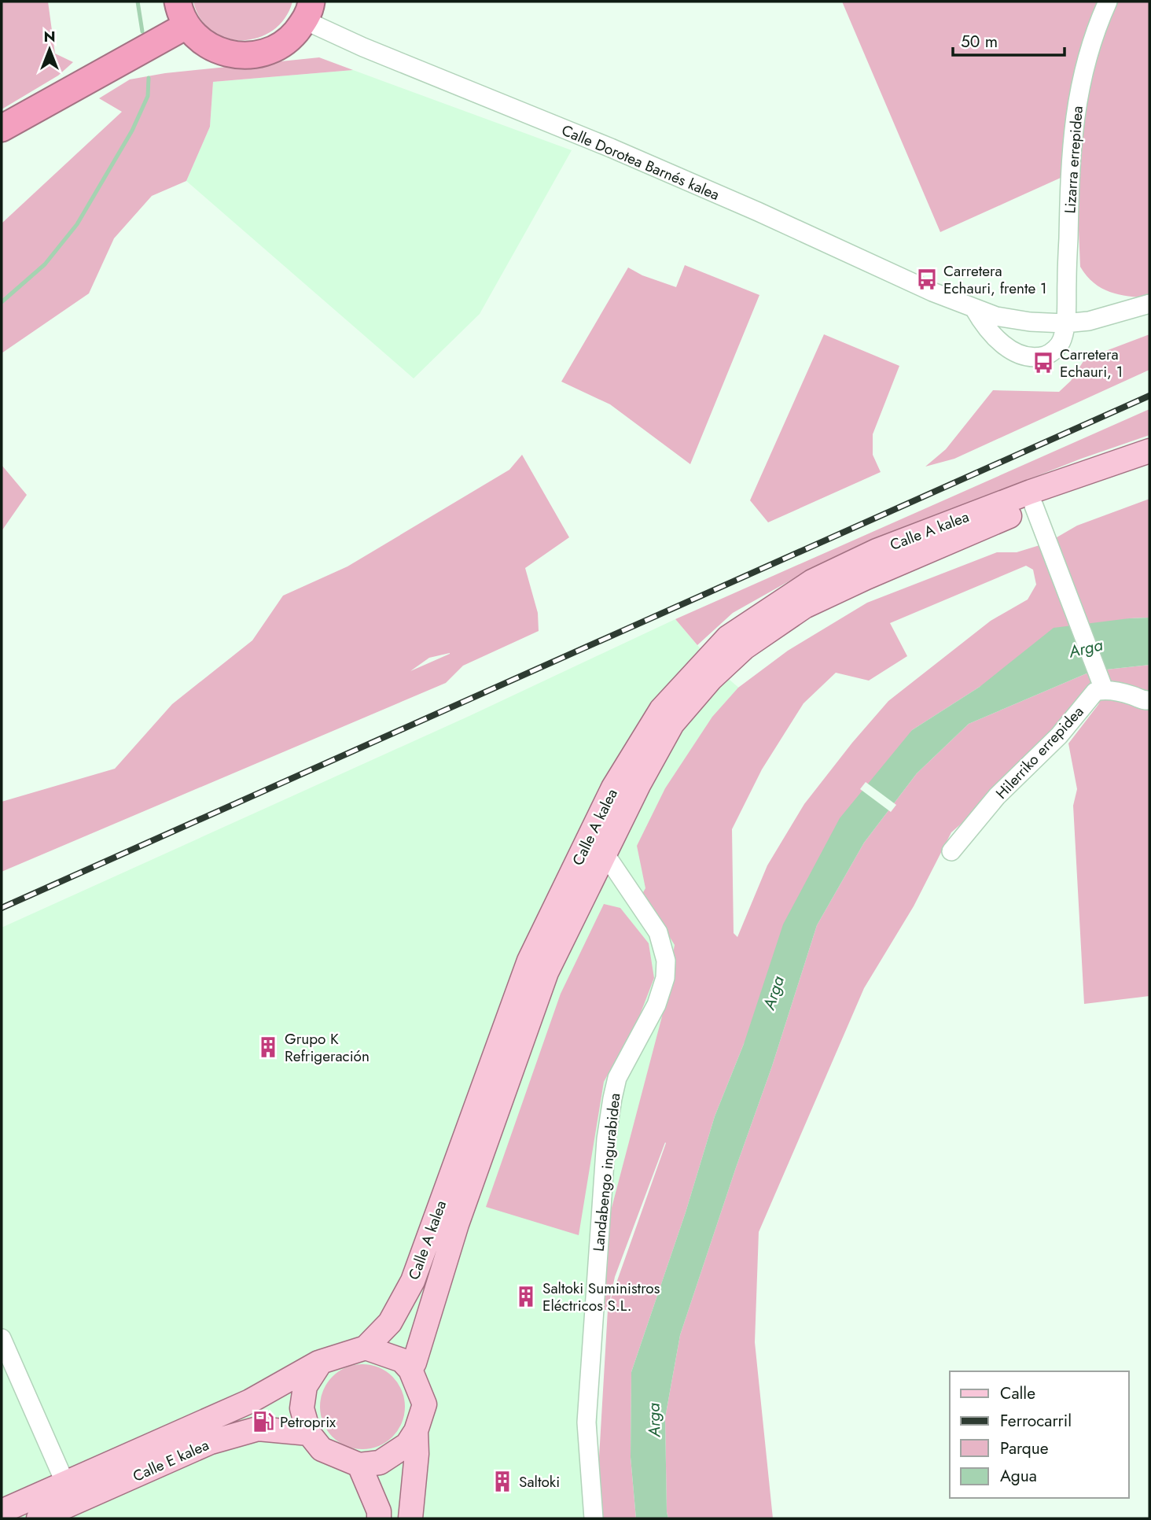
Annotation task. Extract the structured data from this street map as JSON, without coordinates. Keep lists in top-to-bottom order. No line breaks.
{"streets":{"main road":["Calle A kalea","Calle E kalea"],"street":["Lizarra errepidea","Calle Dorotea Barnés kalea","Hilerriko errepidea","Landabengo ingurabidea"]},"crossings":[["Lizarra errepidea","Calle Dorotea Barnés kalea"],["Calle A kalea","Landabengo ingurabidea"],["Calle A kalea","Calle E kalea"]],"water":["Arga"],"places":{"bus stop":["Carretera Echauri, frente 1","Carretera Echauri, 1"],"building":["Grupo K Refrigeración","Saltoki Suministros Eléctricos S.L.","Saltoki"],"fuel station":["Petroprix"]},"legend":["Calle","Ferrocarril","Parque","Agua"],"scale_bar":"50 m","north":"top"}
